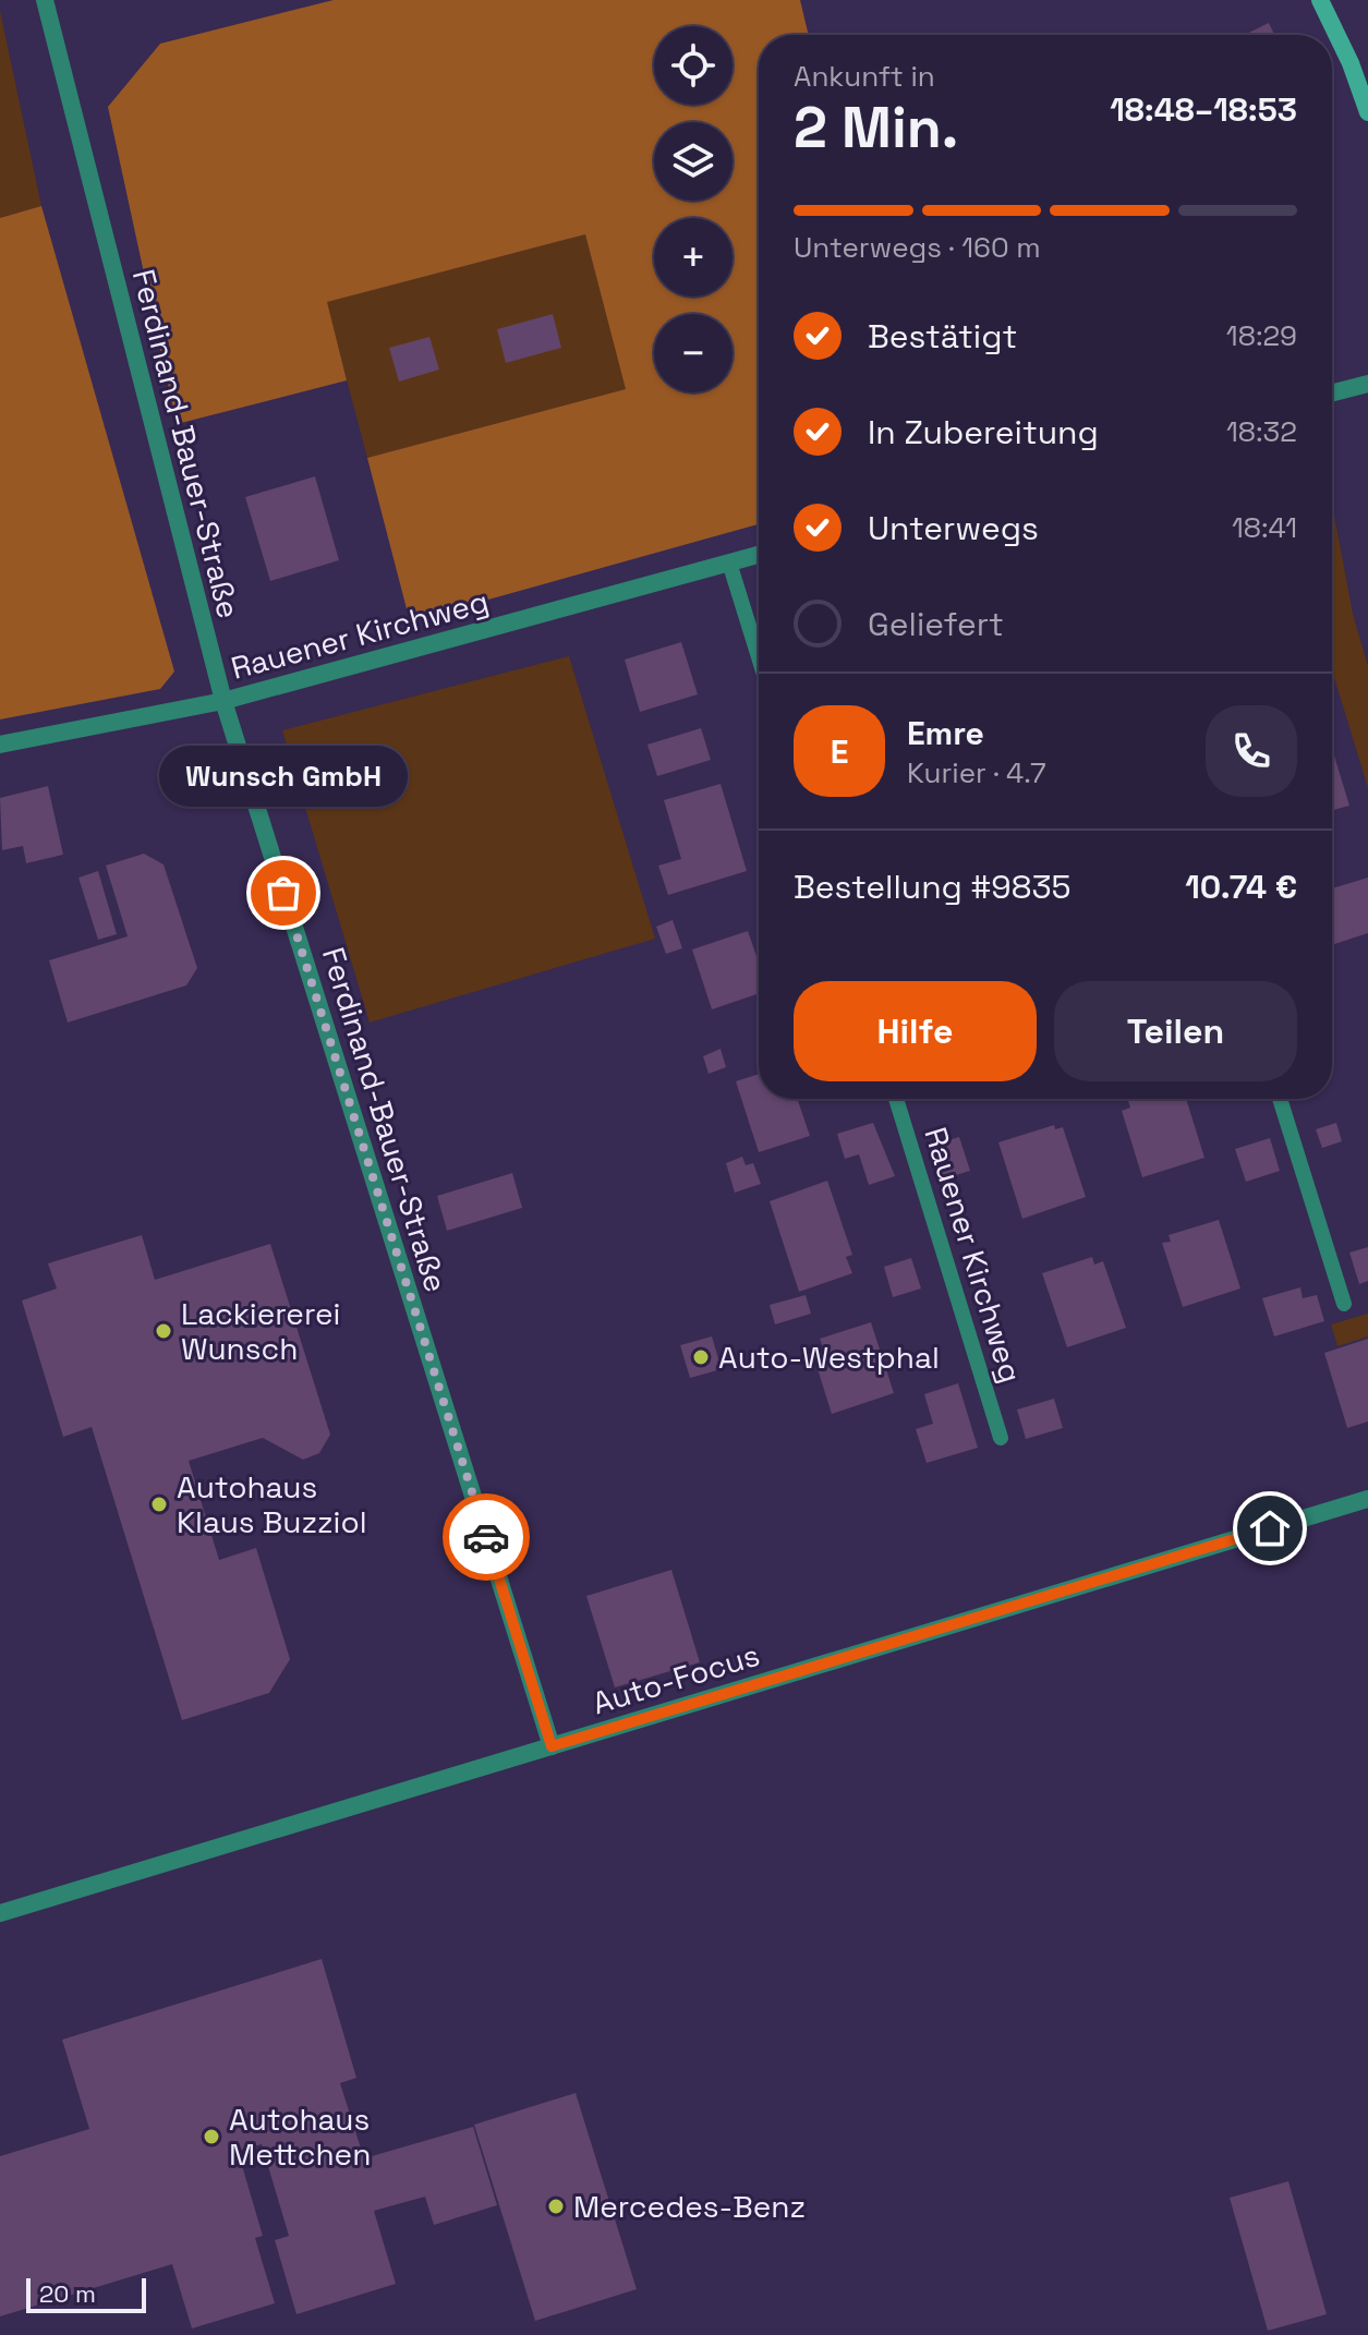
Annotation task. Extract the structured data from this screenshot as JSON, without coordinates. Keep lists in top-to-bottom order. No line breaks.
{"streets":{"street":["Ferdinand-Bauer-Straße","Rauener Kirchweg","Auto-Focus"]},"crossings":[["Ferdinand-Bauer-Straße","Rauener Kirchweg"],["Ferdinand-Bauer-Straße","Auto-Focus"]],"places":["Wunsch GmbH","Lackiererei Wunsch","Auto-Westphal","Autohaus Klaus Buzziol","Autohaus Mettchen","Mercedes-Benz"],"scale_bar":"20 m","page":{"map_buttons":["+","−"],"heading":["2 Min.","Ankunft in","18:48–18:53"],"panel":["Emre","Kurier · 4.7","Bestellung #9835","10.74 €"],"bar":"Unterwegs · 160 m","list":[["Bestätigt","18:29"],["In Zubereitung","18:32"],["Unterwegs","18:41"],"Geliefert"],"round":"E","bubble":"Wunsch GmbH","buttons":["Hilfe","Teilen"],"scale":"20 m"}}
